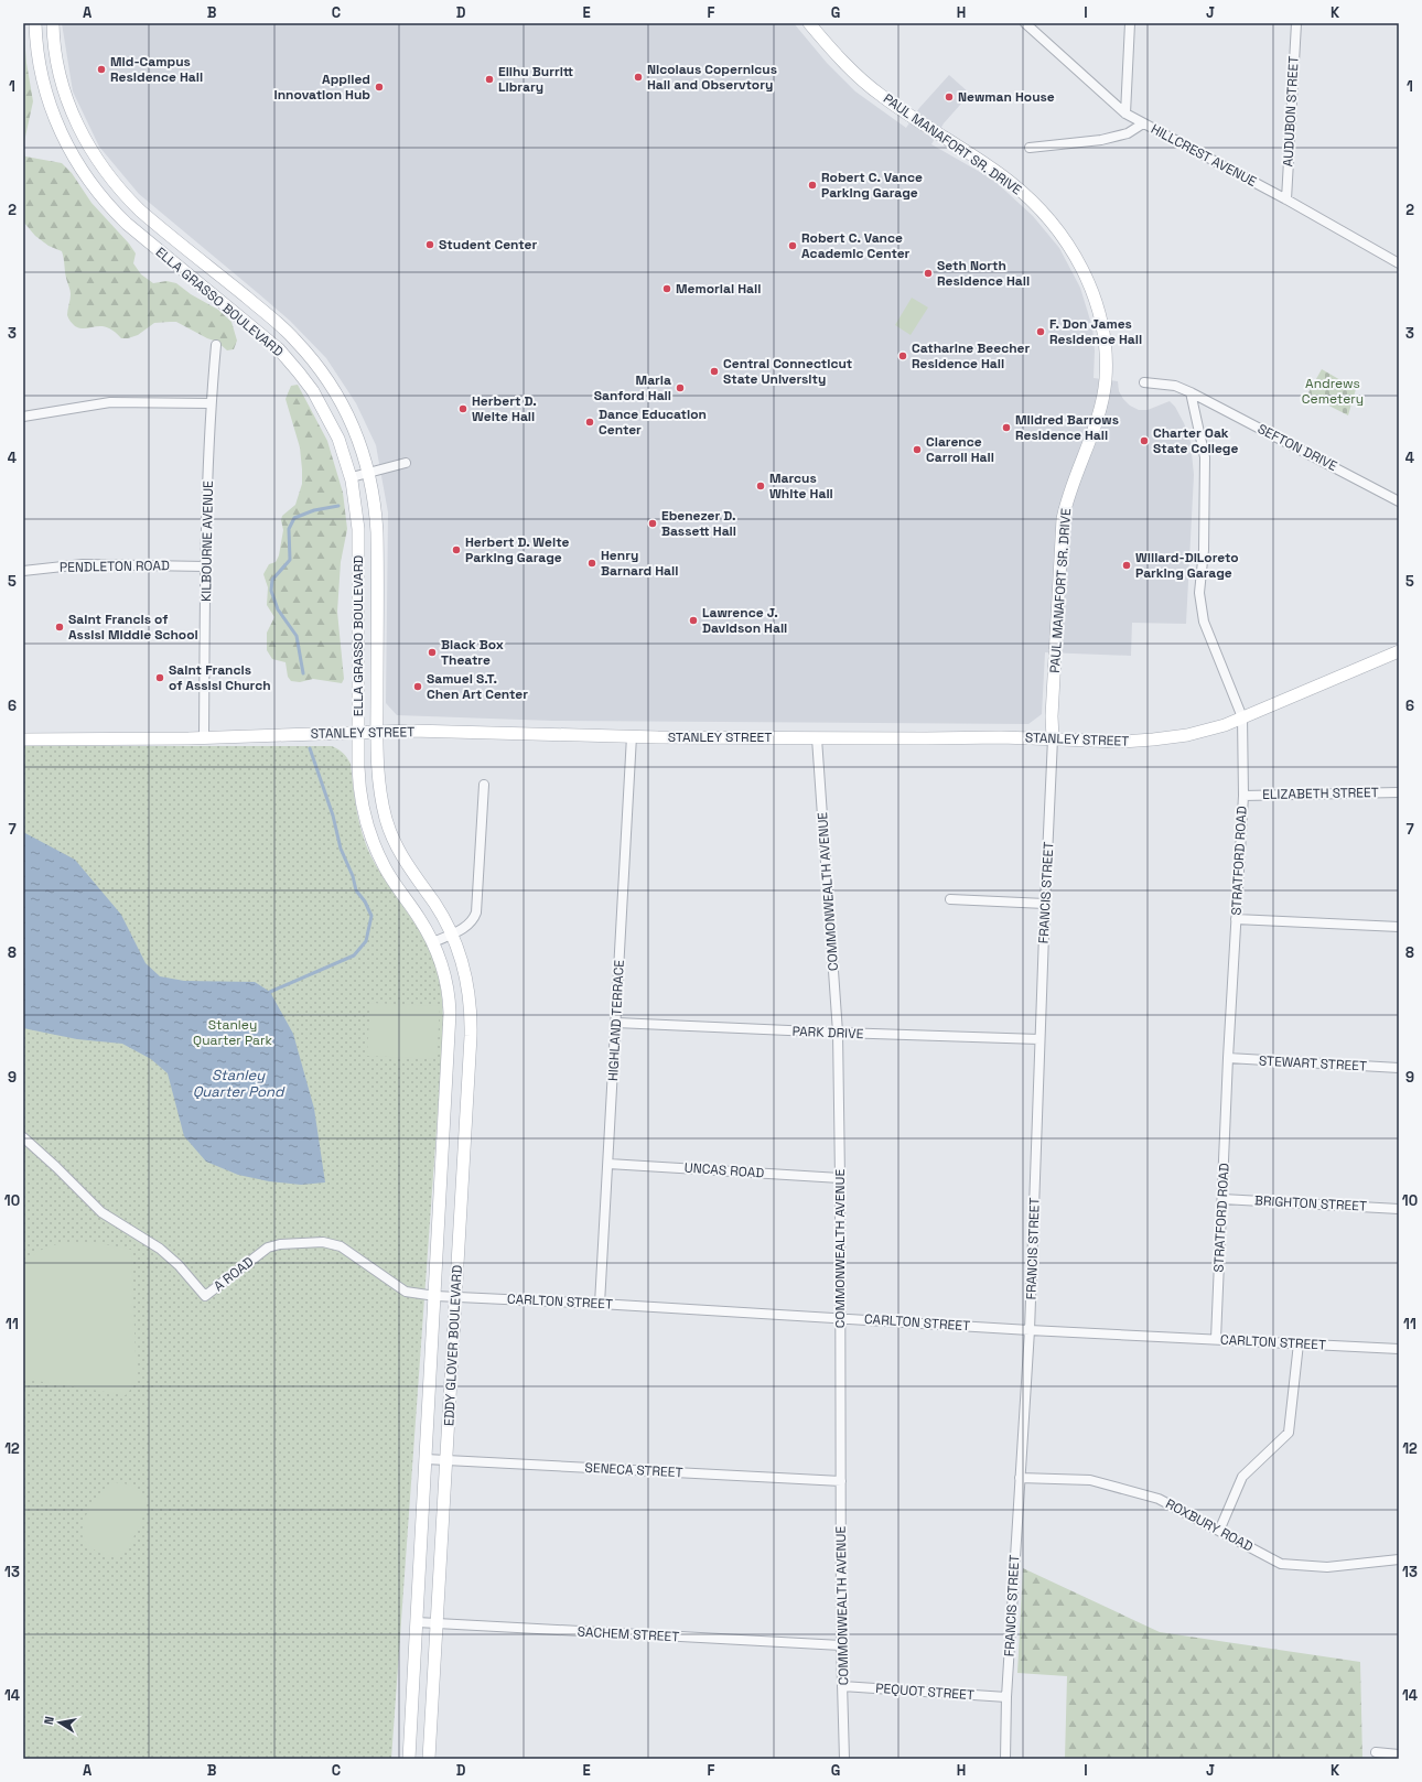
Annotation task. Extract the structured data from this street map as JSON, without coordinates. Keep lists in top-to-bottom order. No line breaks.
{"streets":{"main road":["PAUL MANAFORT SR. DRIVE","ELLA GRASSO BOULEVARD","STANLEY STREET","EDDY GLOVER BOULEVARD"],"street":["AUDUBON STREET","HILLCREST AVENUE","SEFTON DRIVE","KILBOURNE AVENUE","PENDLETON ROAD","ELIZABETH STREET","STRATFORD ROAD","COMMONWEALTH AVENUE","FRANCIS STREET","HIGHLAND TERRACE","PARK DRIVE","STEWART STREET","UNCAS ROAD","BRIGHTON STREET","A ROAD","CARLTON STREET","SENECA STREET","ROXBURY ROAD","SACHEM STREET","PEQUOT STREET"]},"crossings":[["AUDUBON STREET","HILLCREST AVENUE"],["PAUL MANAFORT SR. DRIVE","STANLEY STREET"],["PAUL MANAFORT SR. DRIVE","FRANCIS STREET"],["ELLA GRASSO BOULEVARD","STANLEY STREET"],["ELLA GRASSO BOULEVARD","EDDY GLOVER BOULEVARD"],["SEFTON DRIVE","STRATFORD ROAD"],["KILBOURNE AVENUE","PENDLETON ROAD"],["KILBOURNE AVENUE","STANLEY STREET"],["STANLEY STREET","STRATFORD ROAD"],["STANLEY STREET","COMMONWEALTH AVENUE"],["STANLEY STREET","FRANCIS STREET"],["STANLEY STREET","HIGHLAND TERRACE"],["STANLEY STREET","EDDY GLOVER BOULEVARD"],["ELIZABETH STREET","STRATFORD ROAD"],["STRATFORD ROAD","STEWART STREET"],["STRATFORD ROAD","BRIGHTON STREET"],["STRATFORD ROAD","CARLTON STREET"],["COMMONWEALTH AVENUE","PARK DRIVE"],["COMMONWEALTH AVENUE","UNCAS ROAD"],["COMMONWEALTH AVENUE","CARLTON STREET"],["COMMONWEALTH AVENUE","SENECA STREET"],["COMMONWEALTH AVENUE","SACHEM STREET"],["COMMONWEALTH AVENUE","PEQUOT STREET"],["FRANCIS STREET","PARK DRIVE"],["FRANCIS STREET","CARLTON STREET"],["FRANCIS STREET","ROXBURY ROAD"],["FRANCIS STREET","PEQUOT STREET"],["HIGHLAND TERRACE","PARK DRIVE"],["HIGHLAND TERRACE","UNCAS ROAD"],["HIGHLAND TERRACE","CARLTON STREET"],["A ROAD","CARLTON STREET"],["A ROAD","EDDY GLOVER BOULEVARD"],["CARLTON STREET","EDDY GLOVER BOULEVARD"],["EDDY GLOVER BOULEVARD","SENECA STREET"],["EDDY GLOVER BOULEVARD","SACHEM STREET"]],"water":["Stanley Quarter Pond"],"parks":["Andrews Cemetery","Stanley Quarter Park"],"places":["Mid-Campus Residence Hall","Nicolaus Copernicus Hall and Observtory","Elihu Burritt Library","Applied Innovation Hub","Newman House","Robert C. Vance Parking Garage","Student Center","Robert C. Vance Academic Center","Seth North Residence Hall","Memorial Hall","F. Don James Residence Hall","Catharine Beecher Residence Hall","Central Connecticut State University","Maria Sanford Hall","Herbert D. Welte Hall","Dance Education Center","Mildred Barrows Residence Hall","Charter Oak State College","Clarence Carroll Hall","Marcus White Hall","Ebenezer D. Bassett Hall","Herbert D. Welte Parking Garage","Henry Barnard Hall","Willard-DiLoreto Parking Garage","Lawrence J. Davidson Hall","Saint Francis of Assisi Middle School","Black Box Theatre","Saint Francis of Assisi Church","Samuel S.T. Chen Art Center"],"north":"left","grid":{"columns":["A","B","C","D","E","F","G","H","I","J","K"],"rows":["1","2","3","4","5","6","7","8","9","10","11","12","13","14"]}}
